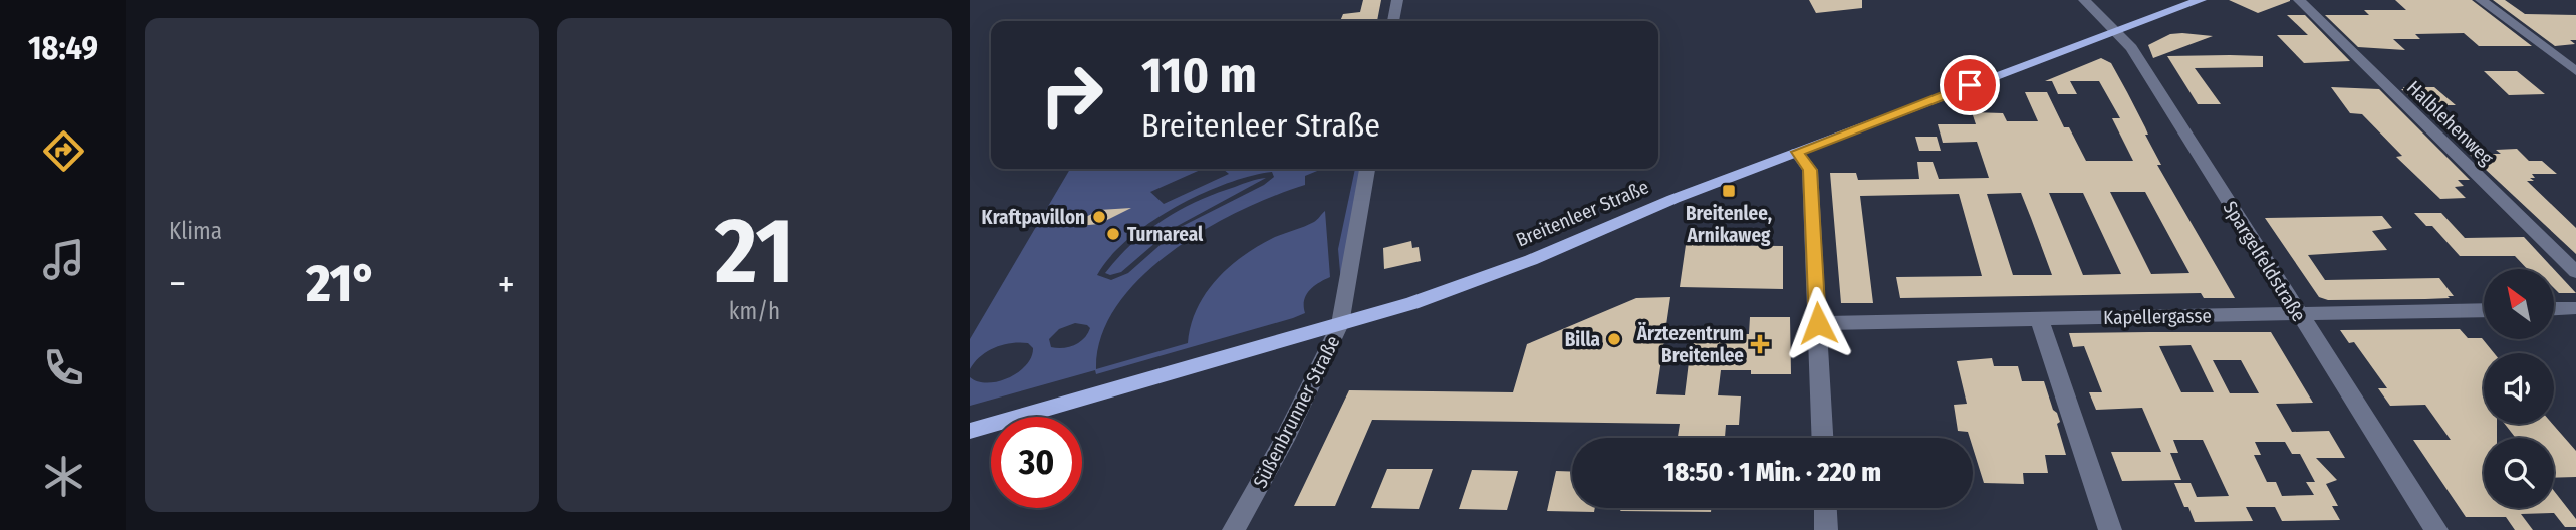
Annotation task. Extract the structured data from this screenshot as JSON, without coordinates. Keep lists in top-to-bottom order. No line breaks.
{"streets":{"main road":["Breitenleer Straße"],"street":["Halblehenweg","Spargelfeldstraße","Kapellergasse","Süßenbrunner Straße"]},"crossings":[["Breitenleer Straße","Spargelfeldstraße"],["Breitenleer Straße","Süßenbrunner Straße"],["Spargelfeldstraße","Kapellergasse"]],"places":{"transit":["Breitenlee, Arnikaweg"],"other":["Kraftpavillon","Turnareal","Billa"],"health":["Ärztezentrum Breitenlee"]},"north":"top left","page":{"tabs":"18:49","tile":["Klima",["21","km/h"]],"turn":["110 m","Breitenleer Straße"],"heat":["−","21°","+"],"limit":"30","trip":"18:50 · 1 Min. · 220 m"}}
